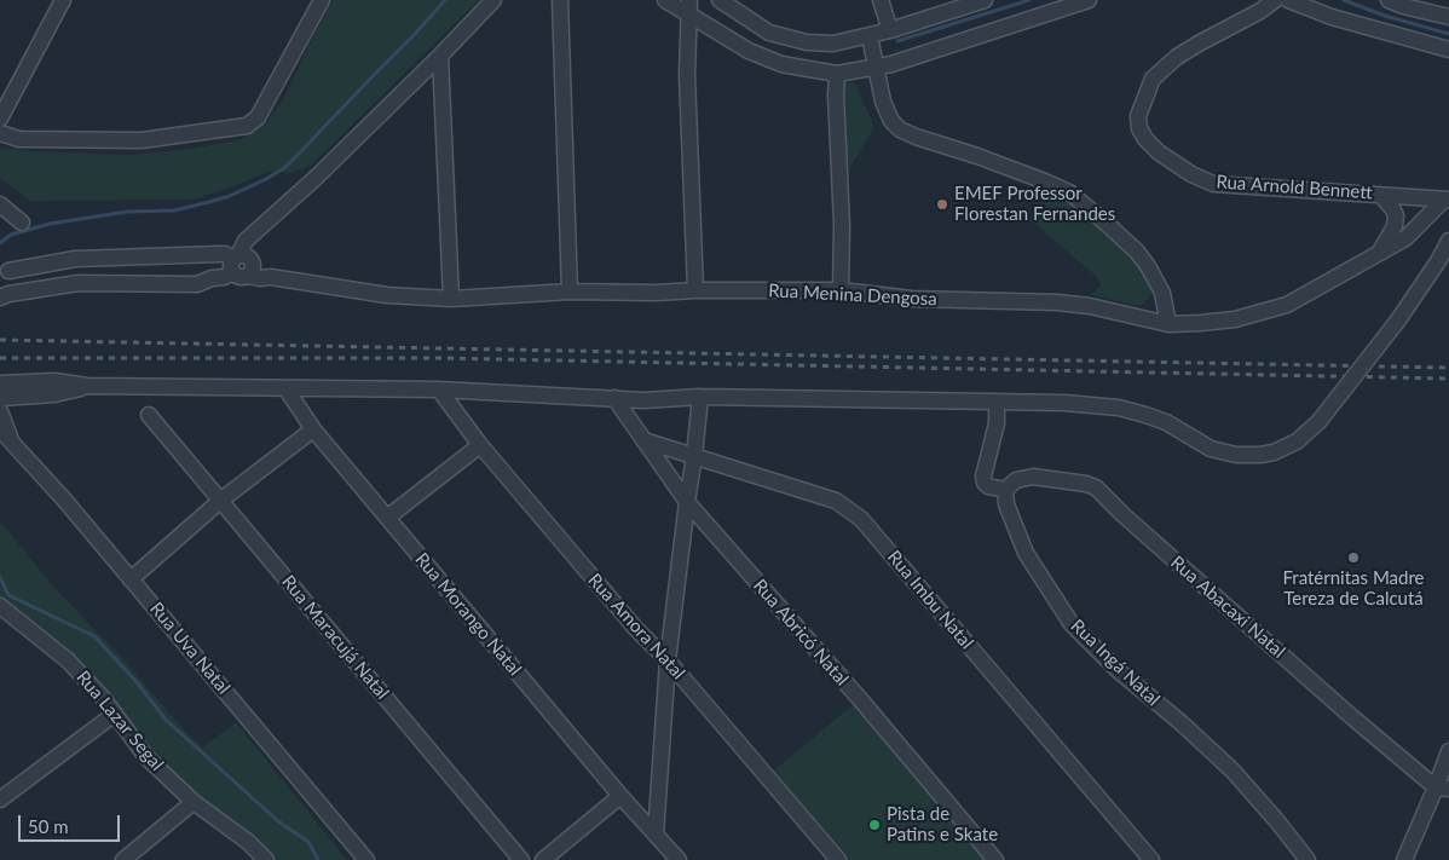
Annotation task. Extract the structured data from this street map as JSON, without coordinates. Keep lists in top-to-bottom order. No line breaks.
{"streets":{"street":["Rua Arnold Bennett","Rua Menina Dengosa","Rua Imbu Natal","Rua Abacaxi Natal","Rua Morango Natal","Rua Amora Natal","Rua Abricó Natal","Rua Maracujá Natal","Rua Uva Natal","Rua Ingá Natal","Rua Lazar Segal"]},"crossings":[["Rua Arnold Bennett","Rua Menina Dengosa"],["Rua Imbu Natal","Rua Abricó Natal"],["Rua Abacaxi Natal","Rua Ingá Natal"]],"places":["EMEF Professor Florestan Fernandes","Fratérnitas Madre Tereza de Calcutá","Pista de Patins e Skate"],"scale_bar":"50 m"}
